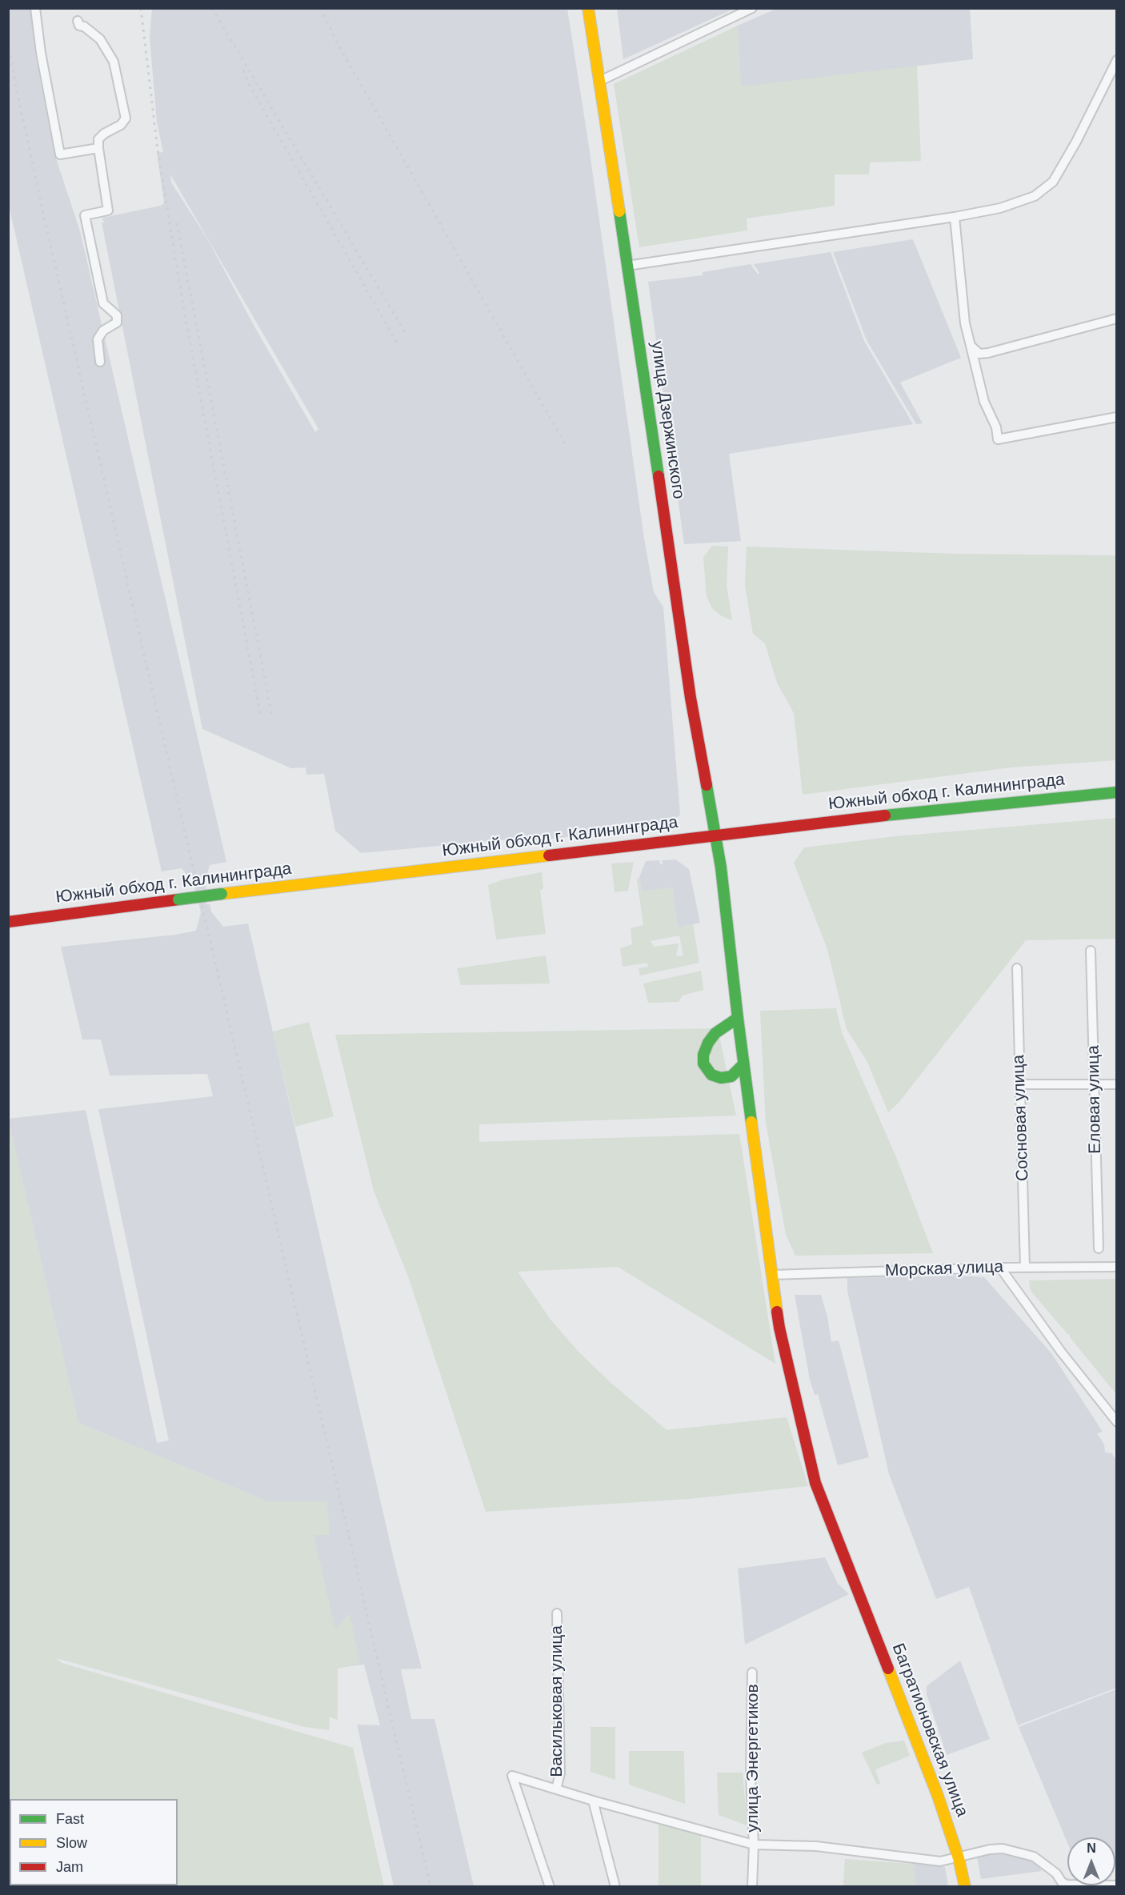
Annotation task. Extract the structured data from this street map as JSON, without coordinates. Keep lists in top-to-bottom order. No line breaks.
{"streets":{"main road":["улица Дзержинского","Южный обход г. Калининграда","Багратионовская улица"],"street":["Еловая улица","Сосновая улица","Морская улица","Васильковая улица","улица Энергетиков"]},"crossings":[["улица Дзержинского","Южный обход г. Калининграда"],["улица Дзержинского","Морская улица"],["улица Дзержинского","Багратионовская улица"],["Сосновая улица","Морская улица"],["Морская улица","Багратионовская улица"]],"legend":["Fast","Slow","Jam"],"north":"top"}
